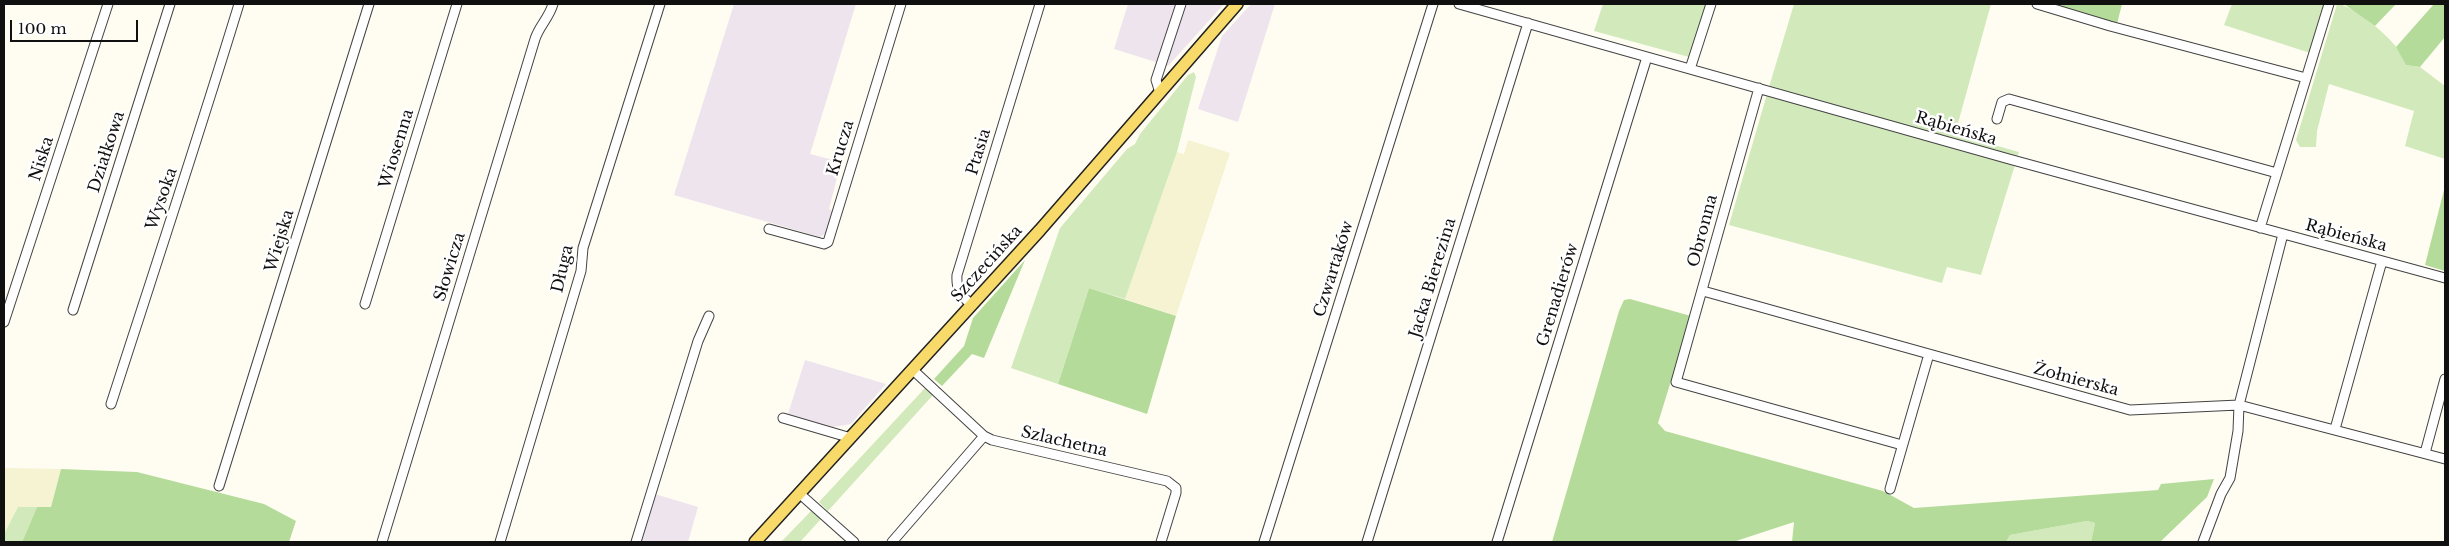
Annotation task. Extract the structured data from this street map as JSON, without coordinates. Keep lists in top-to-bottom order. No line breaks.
{"streets":{"main road":["Szczecińska"],"street":["Rąbieńska","Krucza","Wiosenna","Działkowa","Ptasia","Niska","Wysoka","Obronna","Wiejska","Słowicza","Długa","Czwartaków","Jacka Bierezina","Grenadierów","Żołnierska","Szlachetna"]},"crossings":[["Rąbieńska","Obronna"],["Rąbieńska","Jacka Bierezina"],["Rąbieńska","Grenadierów"],["Ptasia","Szczecińska"],["Obronna","Żołnierska"],["Szczecińska","Szlachetna"]],"scale_bar":"100 m"}
